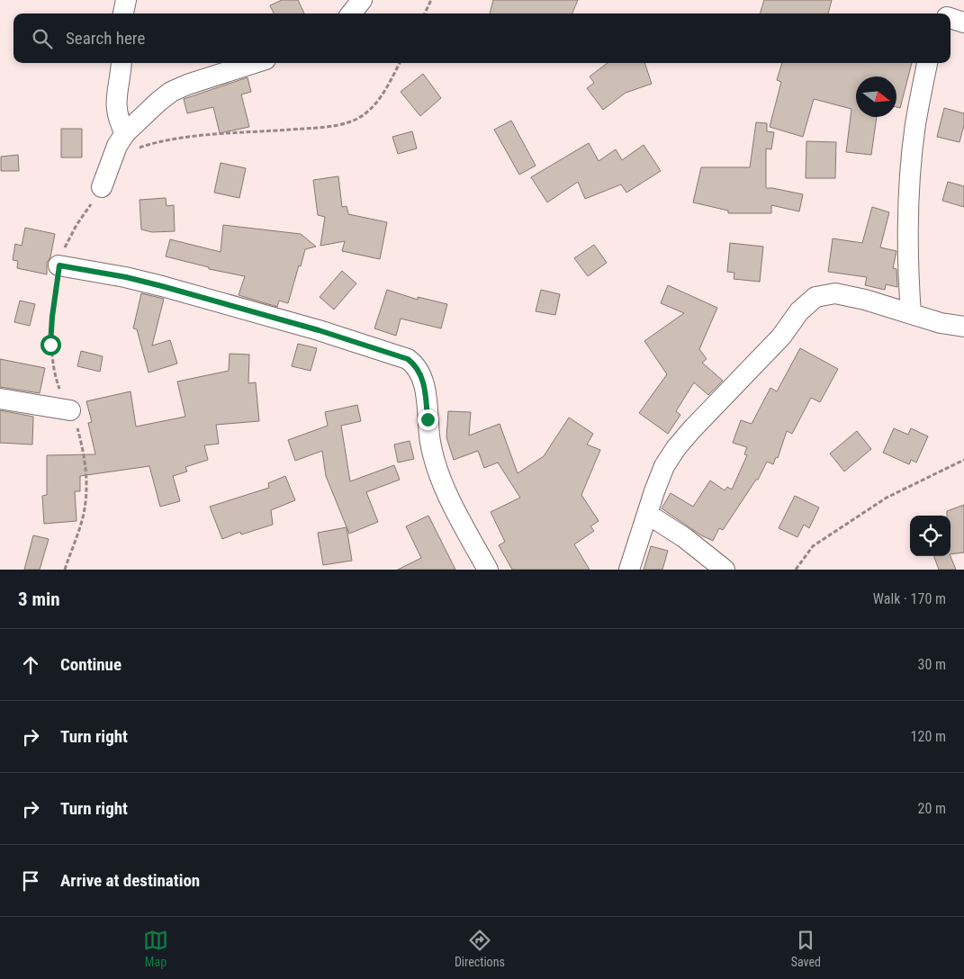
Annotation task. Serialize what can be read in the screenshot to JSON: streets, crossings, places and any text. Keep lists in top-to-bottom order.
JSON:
{
  "north": "right",
  "page": {
    "search": "Search here",
    "heading": ["3 min", "Walk · 170 m"],
    "list": [
      ["Continue", "30 m"],
      ["Turn right", "120 m"],
      ["Turn right", "20 m"],
      "Arrive at destination"
    ],
    "nav": ["Map", "Directions", "Saved"]
  }
}
